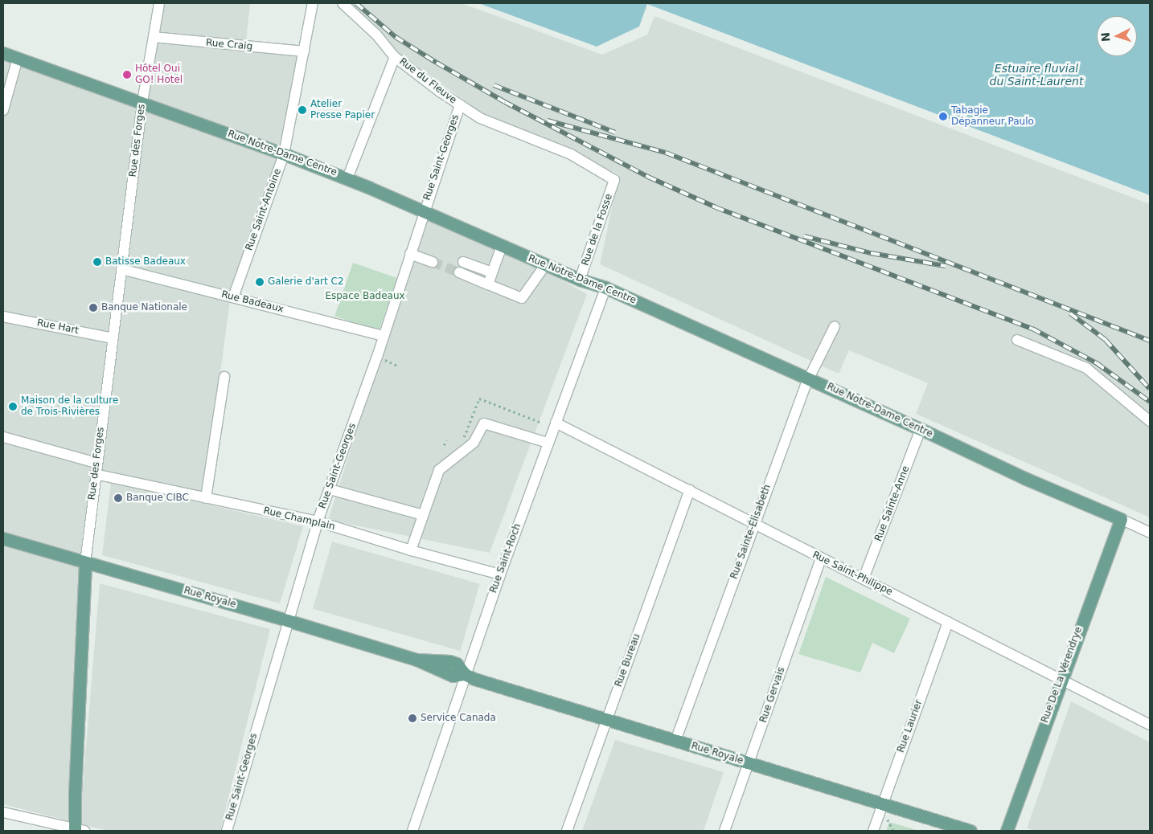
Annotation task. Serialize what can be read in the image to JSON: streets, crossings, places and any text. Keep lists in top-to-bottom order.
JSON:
{
  "streets": {
    "main road": [
      "Rue des Forges",
      "Rue Notre-Dame Centre",
      "Rue Royale",
      "Rue De La Vérendrye"
    ],
    "street": [
      "Rue Craig",
      "Rue du Fleuve",
      "Rue Saint-Georges",
      "Rue Saint-Antoine",
      "Rue de la Fosse",
      "Rue Badeaux",
      "Rue Hart",
      "Rue Sainte-Anne",
      "Rue Champlain",
      "Rue Sainte-Élisabeth",
      "Rue Saint-Roch",
      "Rue Saint-Philippe",
      "Rue Bureau",
      "Rue Gervais",
      "Rue Laurier"
    ]
  },
  "crossings": [
    ["Rue Craig", "Rue des Forges"],
    ["Rue Craig", "Rue Saint-Antoine"],
    ["Rue du Fleuve", "Rue Saint-Georges"],
    ["Rue du Fleuve", "Rue de la Fosse"],
    ["Rue des Forges", "Rue Notre-Dame Centre"],
    ["Rue des Forges", "Rue Badeaux"],
    ["Rue des Forges", "Rue Hart"],
    ["Rue des Forges", "Rue Champlain"],
    ["Rue des Forges", "Rue Royale"],
    ["Rue Notre-Dame Centre", "Rue Saint-Georges"],
    ["Rue Notre-Dame Centre", "Rue Saint-Antoine"],
    ["Rue Notre-Dame Centre", "Rue de la Fosse"],
    ["Rue Notre-Dame Centre", "Rue Sainte-Anne"],
    ["Rue Notre-Dame Centre", "Rue Sainte-Élisabeth"],
    ["Rue Notre-Dame Centre", "Rue Saint-Roch"],
    ["Rue Notre-Dame Centre", "Rue De La Vérendrye"],
    ["Rue Saint-Georges", "Rue Badeaux"],
    ["Rue Saint-Georges", "Rue Champlain"],
    ["Rue Saint-Georges", "Rue Royale"],
    ["Rue Saint-Antoine", "Rue Badeaux"],
    ["Rue Sainte-Anne", "Rue Saint-Philippe"],
    ["Rue Champlain", "Rue Saint-Roch"],
    ["Rue Sainte-Élisabeth", "Rue Saint-Philippe"],
    ["Rue Sainte-Élisabeth", "Rue Royale"],
    ["Rue Saint-Roch", "Rue Saint-Philippe"],
    ["Rue Saint-Roch", "Rue Royale"],
    ["Rue Saint-Philippe", "Rue Bureau"],
    ["Rue Saint-Philippe", "Rue De La Vérendrye"],
    ["Rue Saint-Philippe", "Rue Gervais"],
    ["Rue Saint-Philippe", "Rue Laurier"],
    ["Rue Royale", "Rue Bureau"],
    ["Rue Royale", "Rue Gervais"],
    ["Rue Royale", "Rue Laurier"]
  ],
  "water": ["Estuaire fluvial du Saint-Laurent"],
  "parks": ["Espace Badeaux"],
  "places": [
    "Hôtel Oui GO! Hotel",
    "Atelier Presse Papier",
    "Tabagie Dépanneur Paulo",
    "Batisse Badeaux",
    "Galerie d'art C2",
    "Banque Nationale",
    "Maison de la culture de Trois-Rivières",
    "Banque CIBC",
    "Service Canada"
  ],
  "north": "left"
}
